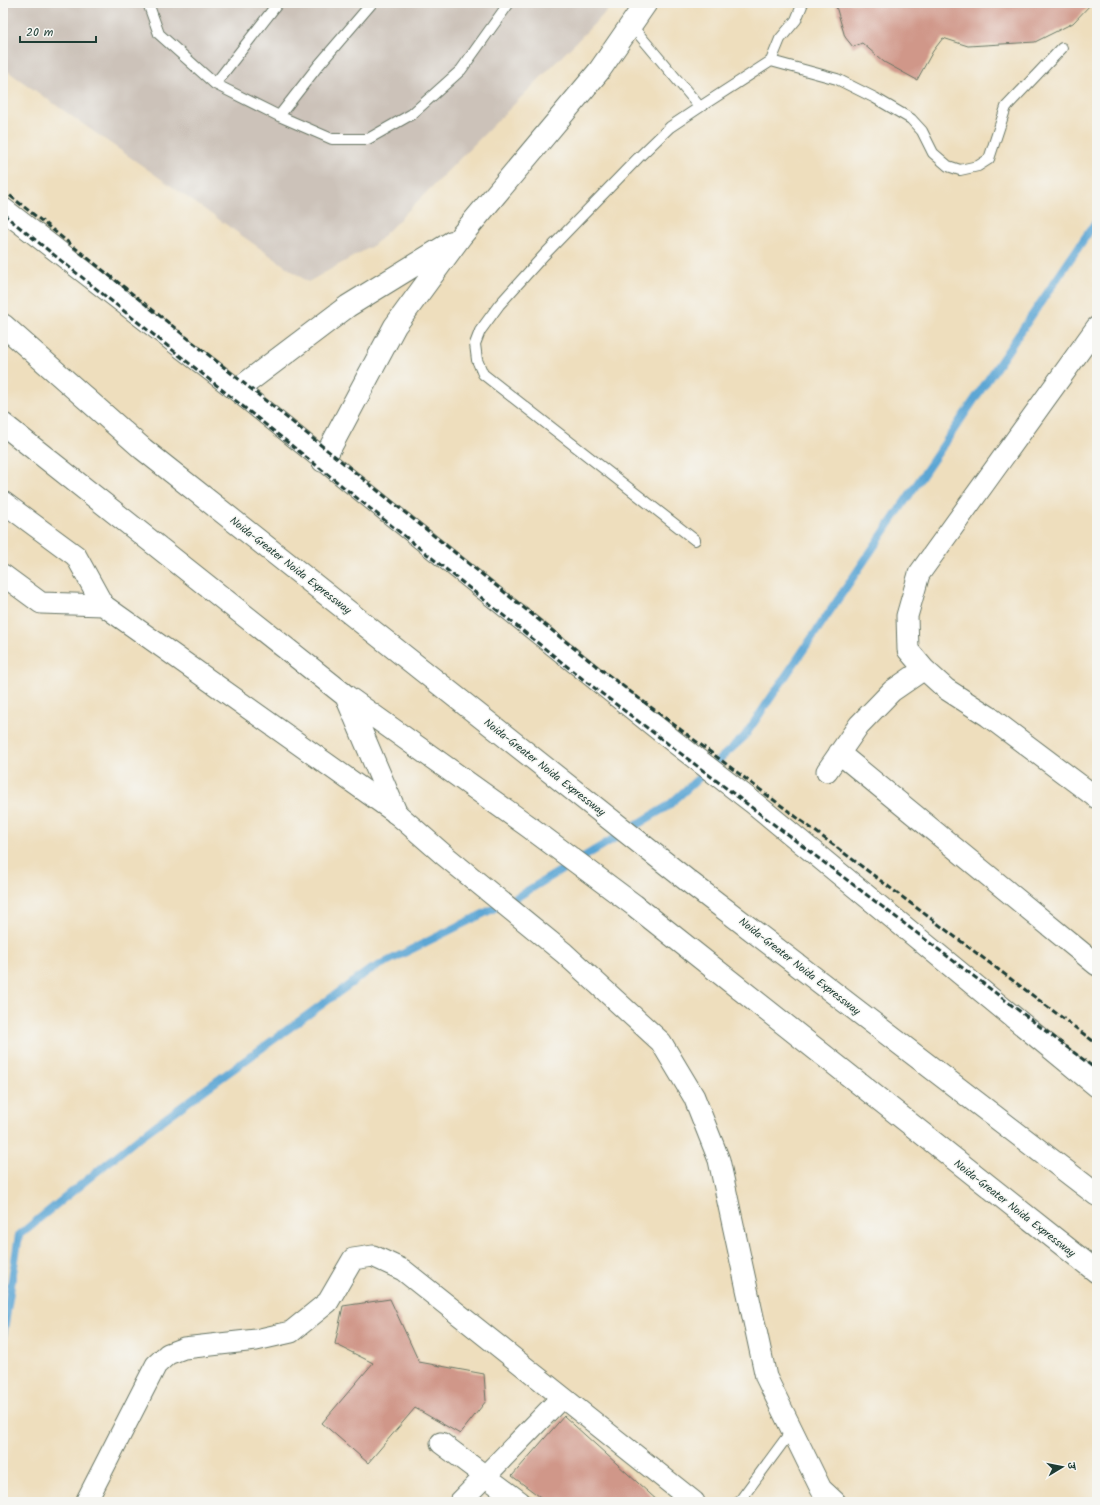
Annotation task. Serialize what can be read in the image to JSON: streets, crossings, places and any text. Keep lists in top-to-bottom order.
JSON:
{
  "streets": {
    "main road": ["Noida-Greater Noida Expressway"]
  },
  "scale_bar": "20 m",
  "north": "right"
}
